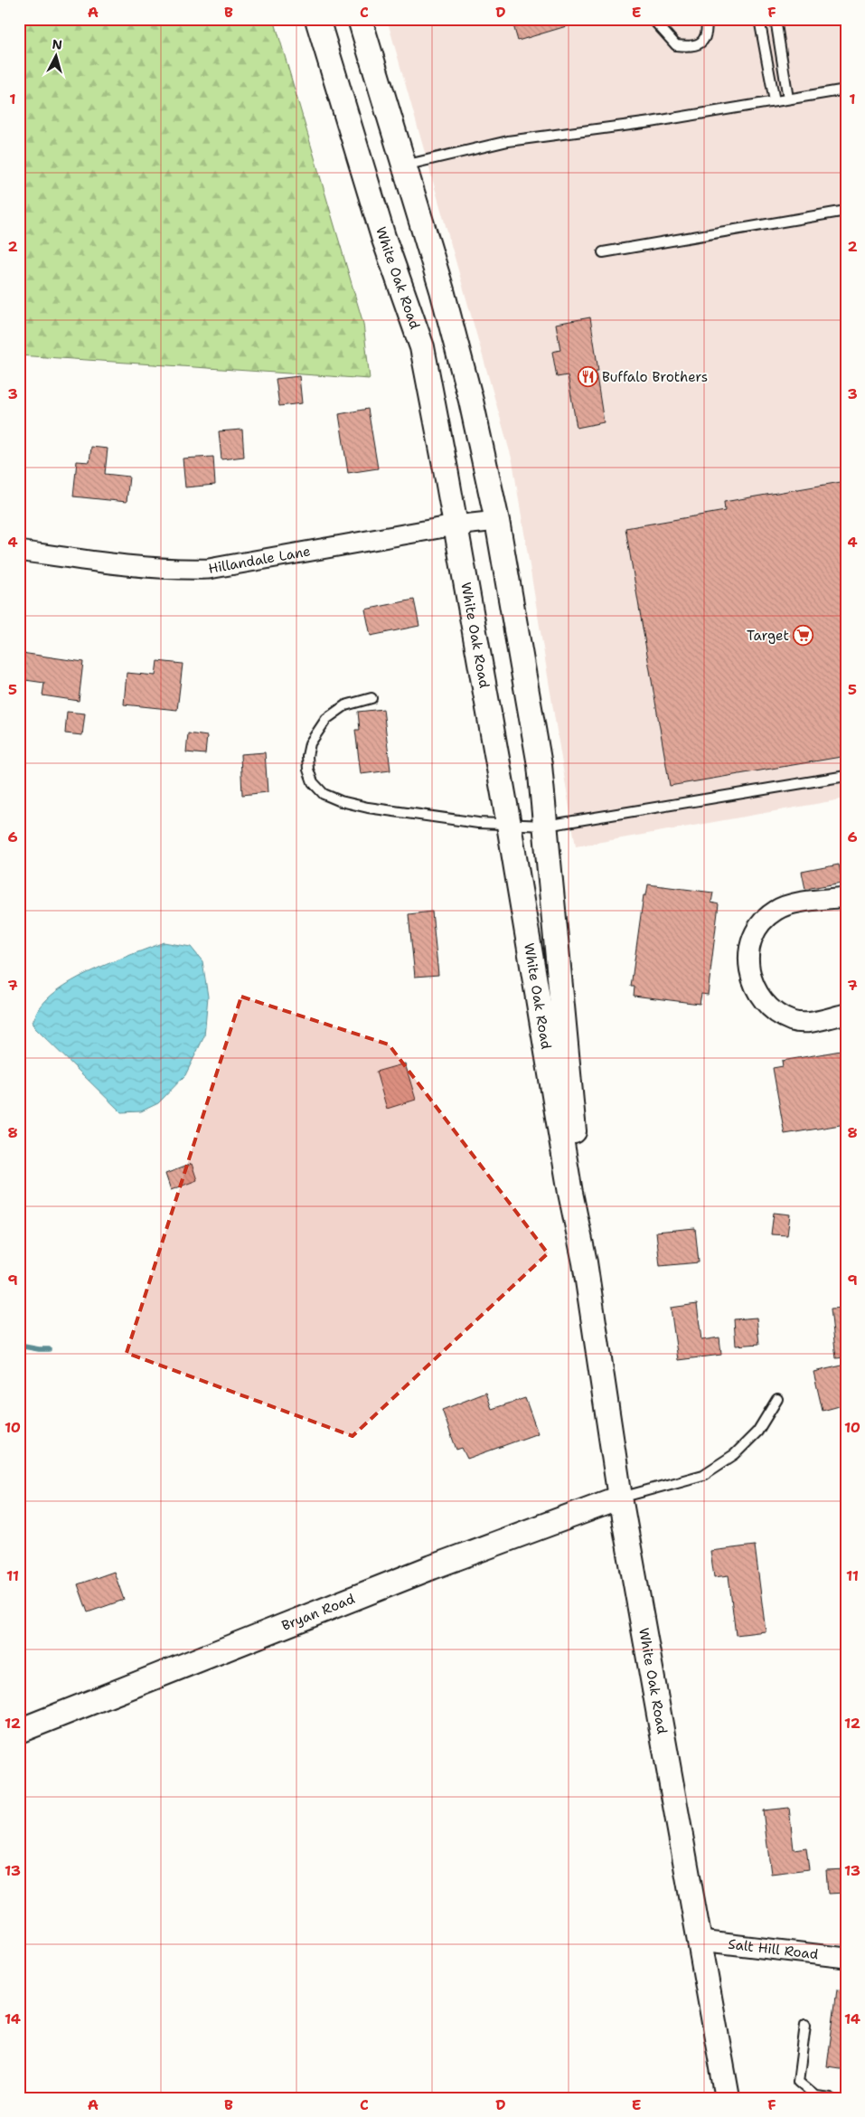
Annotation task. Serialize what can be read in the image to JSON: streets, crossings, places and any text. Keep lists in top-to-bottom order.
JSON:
{
  "streets": {
    "street": [
      "White Oak Road",
      "Hillandale Lane",
      "Bryan Road",
      "Salt Hill Road"
    ]
  },
  "crossings": [
    ["White Oak Road", "Hillandale Lane"],
    ["White Oak Road", "Bryan Road"],
    ["White Oak Road", "Salt Hill Road"]
  ],
  "places": {
    "restaurant": ["Buffalo Brothers"],
    "supermarket": ["Target"]
  },
  "north": "top",
  "grid": {
    "columns": [
      "A",
      "B",
      "C",
      "D",
      "E",
      "F"
    ],
    "rows": [
      "1",
      "2",
      "3",
      "4",
      "5",
      "6",
      "7",
      "8",
      "9",
      "10",
      "11",
      "12",
      "13",
      "14"
    ]
  }
}
